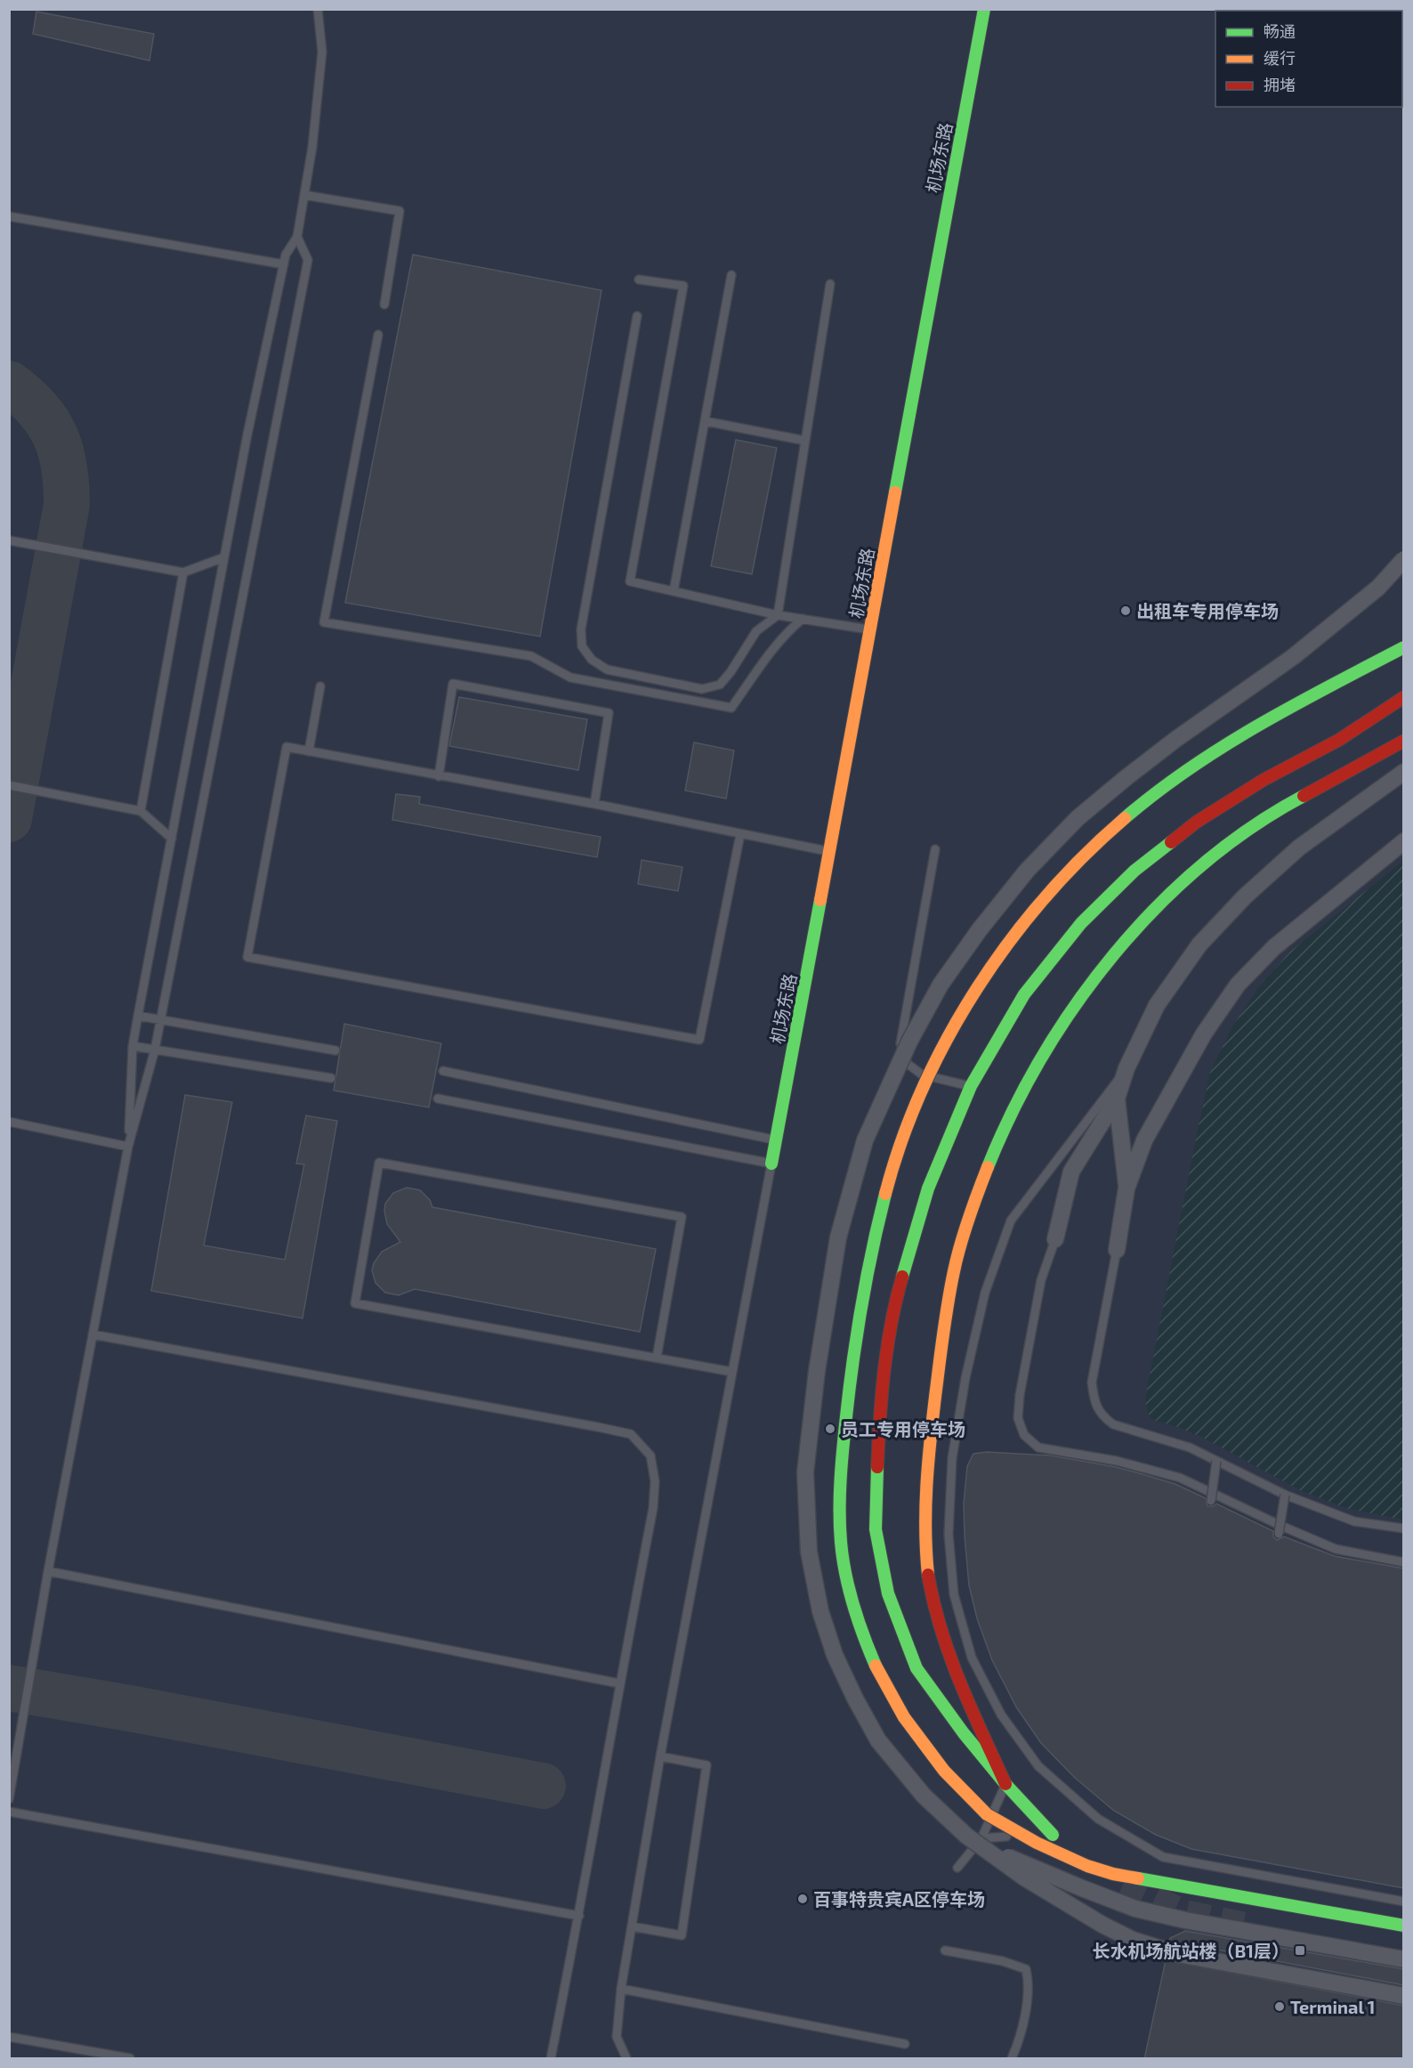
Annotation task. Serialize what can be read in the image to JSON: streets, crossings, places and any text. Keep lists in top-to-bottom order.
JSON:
{
  "streets": {
    "main road": ["机场东路"]
  },
  "places": {
    "other": [
      "出租车专用停车场",
      "员工专用停车场",
      "百事特贵宾A区停车场",
      "Terminal 1"
    ],
    "transit": ["长水机场航站楼（B1层）"]
  },
  "legend": ["畅通", "缓行", "拥堵"]
}
